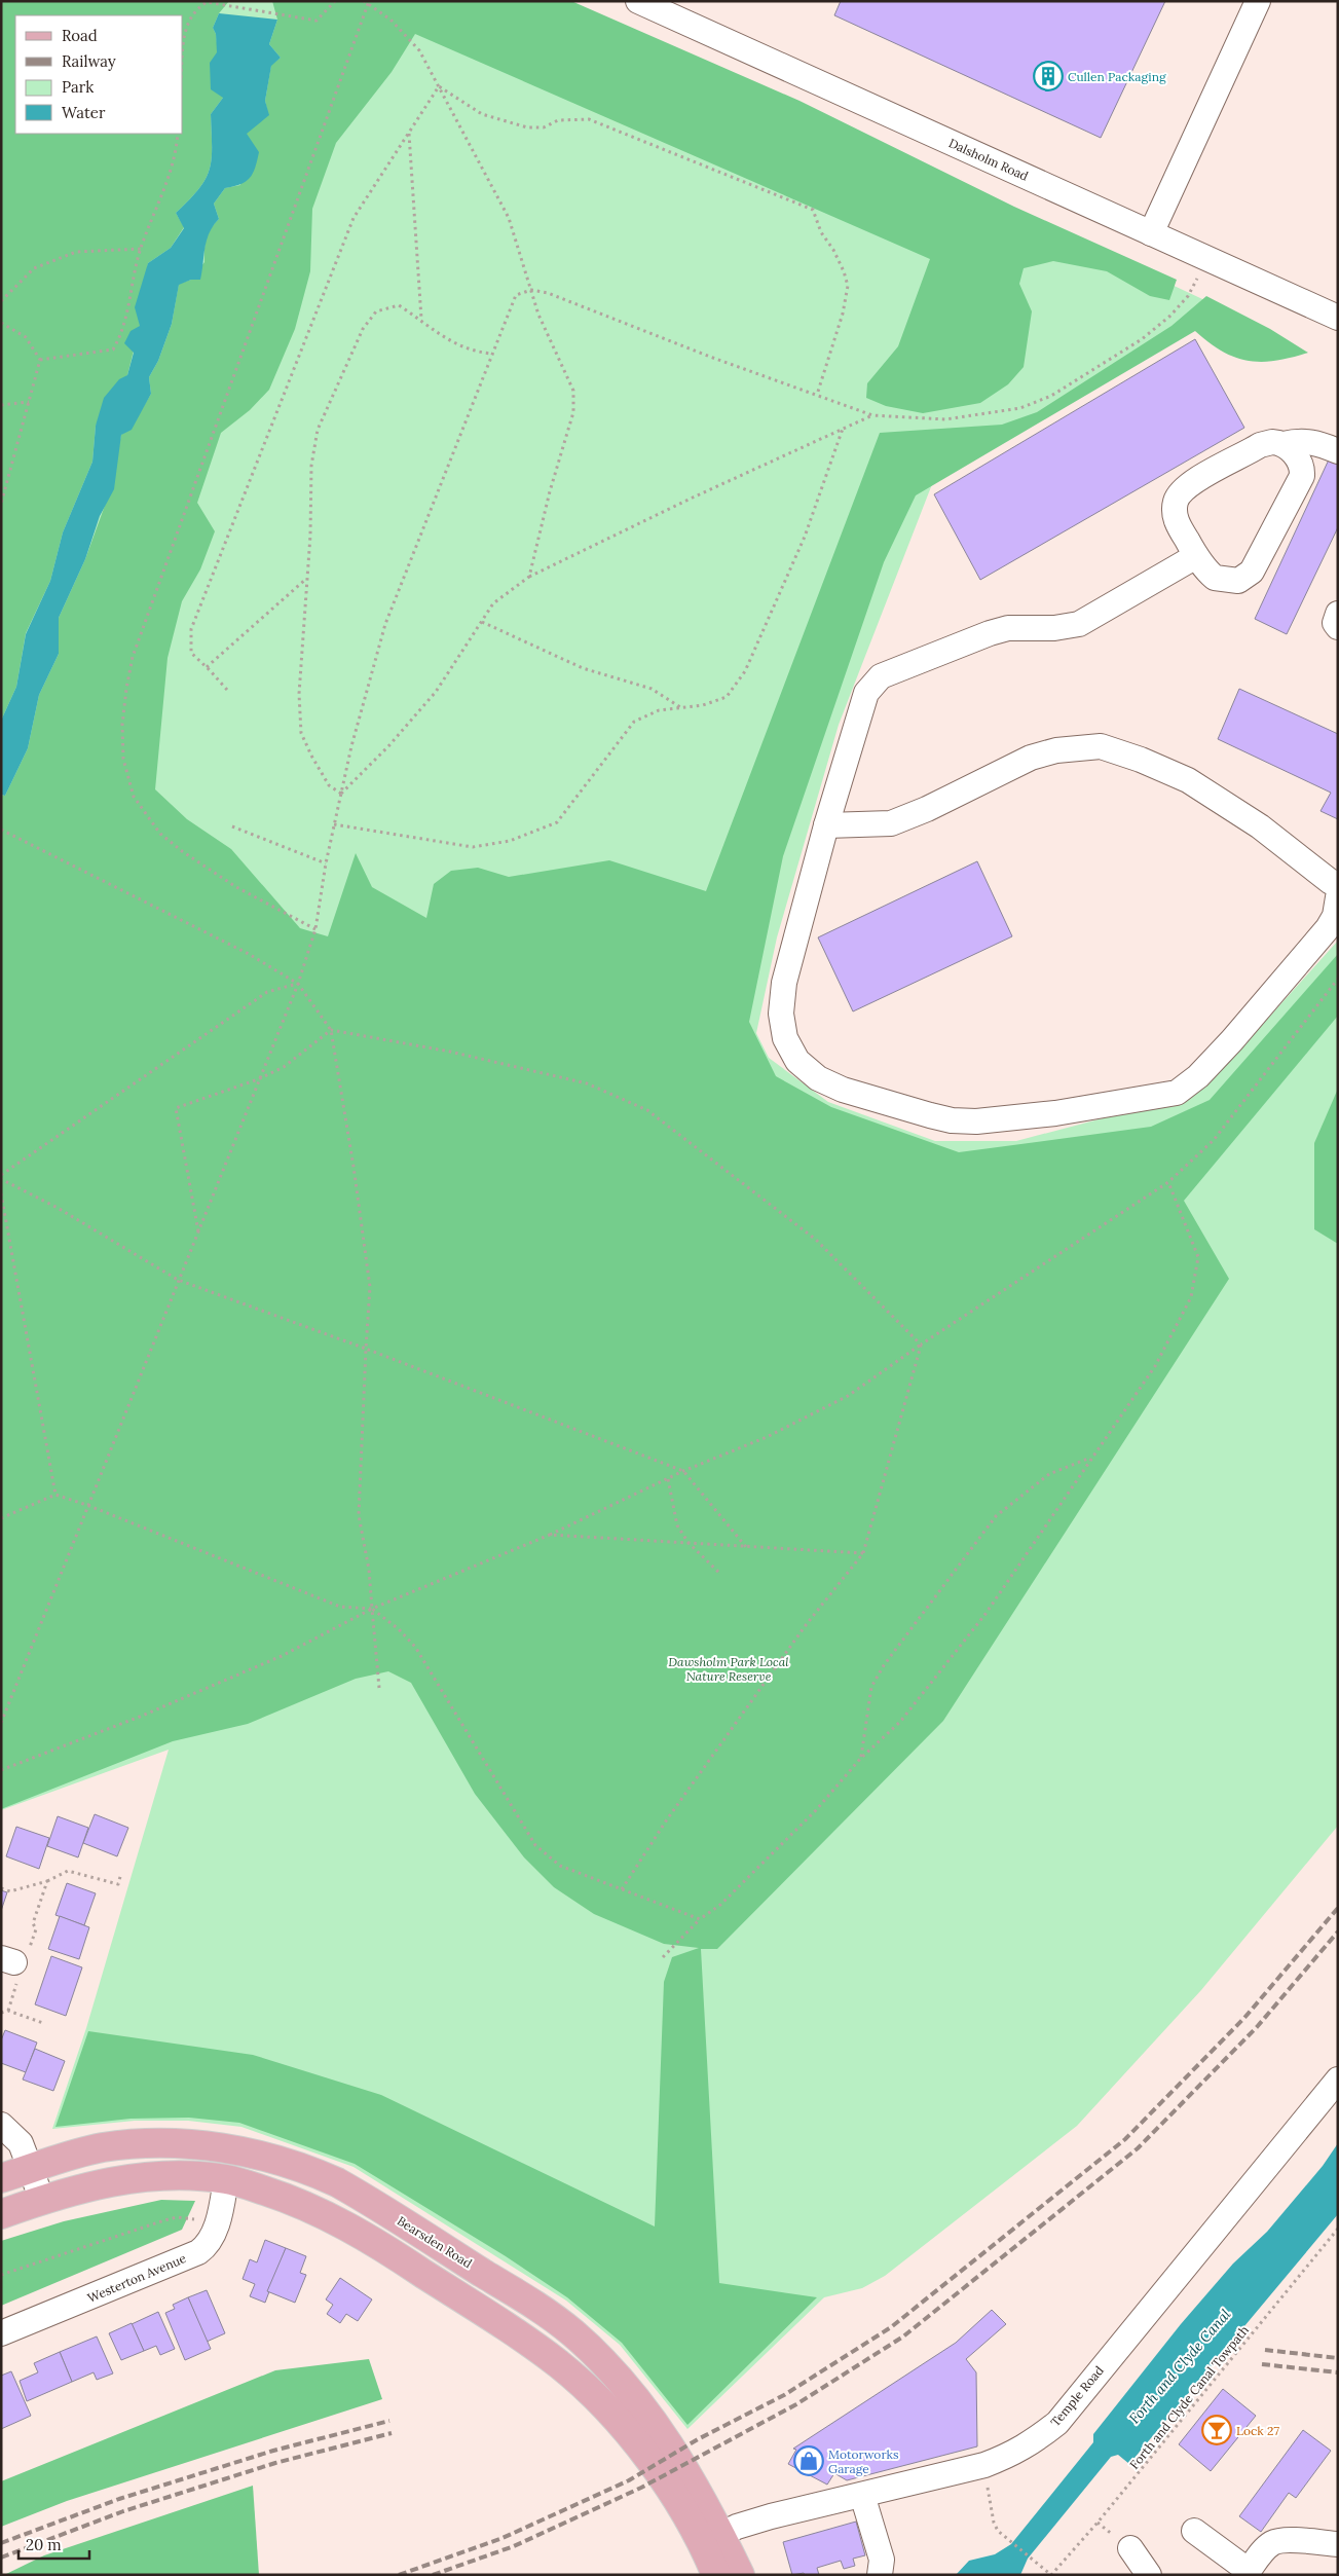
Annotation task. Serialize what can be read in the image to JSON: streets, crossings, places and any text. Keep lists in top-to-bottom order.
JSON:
{
  "streets": {
    "main road": ["Bearsden Road"],
    "street": ["Dalsholm Road", "Westerton Avenue", "Temple Road"],
    "path": ["Forth and Clyde Canal Towpath"]
  },
  "crossings": [
    ["Bearsden Road", "Temple Road"]
  ],
  "water": ["Forth and Clyde Canal"],
  "parks": ["Dawsholm Park Local Nature Reserve"],
  "places": {
    "building": ["Cullen Packaging"],
    "bar": ["Lock 27"],
    "shop": ["Motorworks Garage"]
  },
  "legend": [
    "Road",
    "Railway",
    "Park",
    "Water"
  ],
  "scale_bar": "20 m"
}
